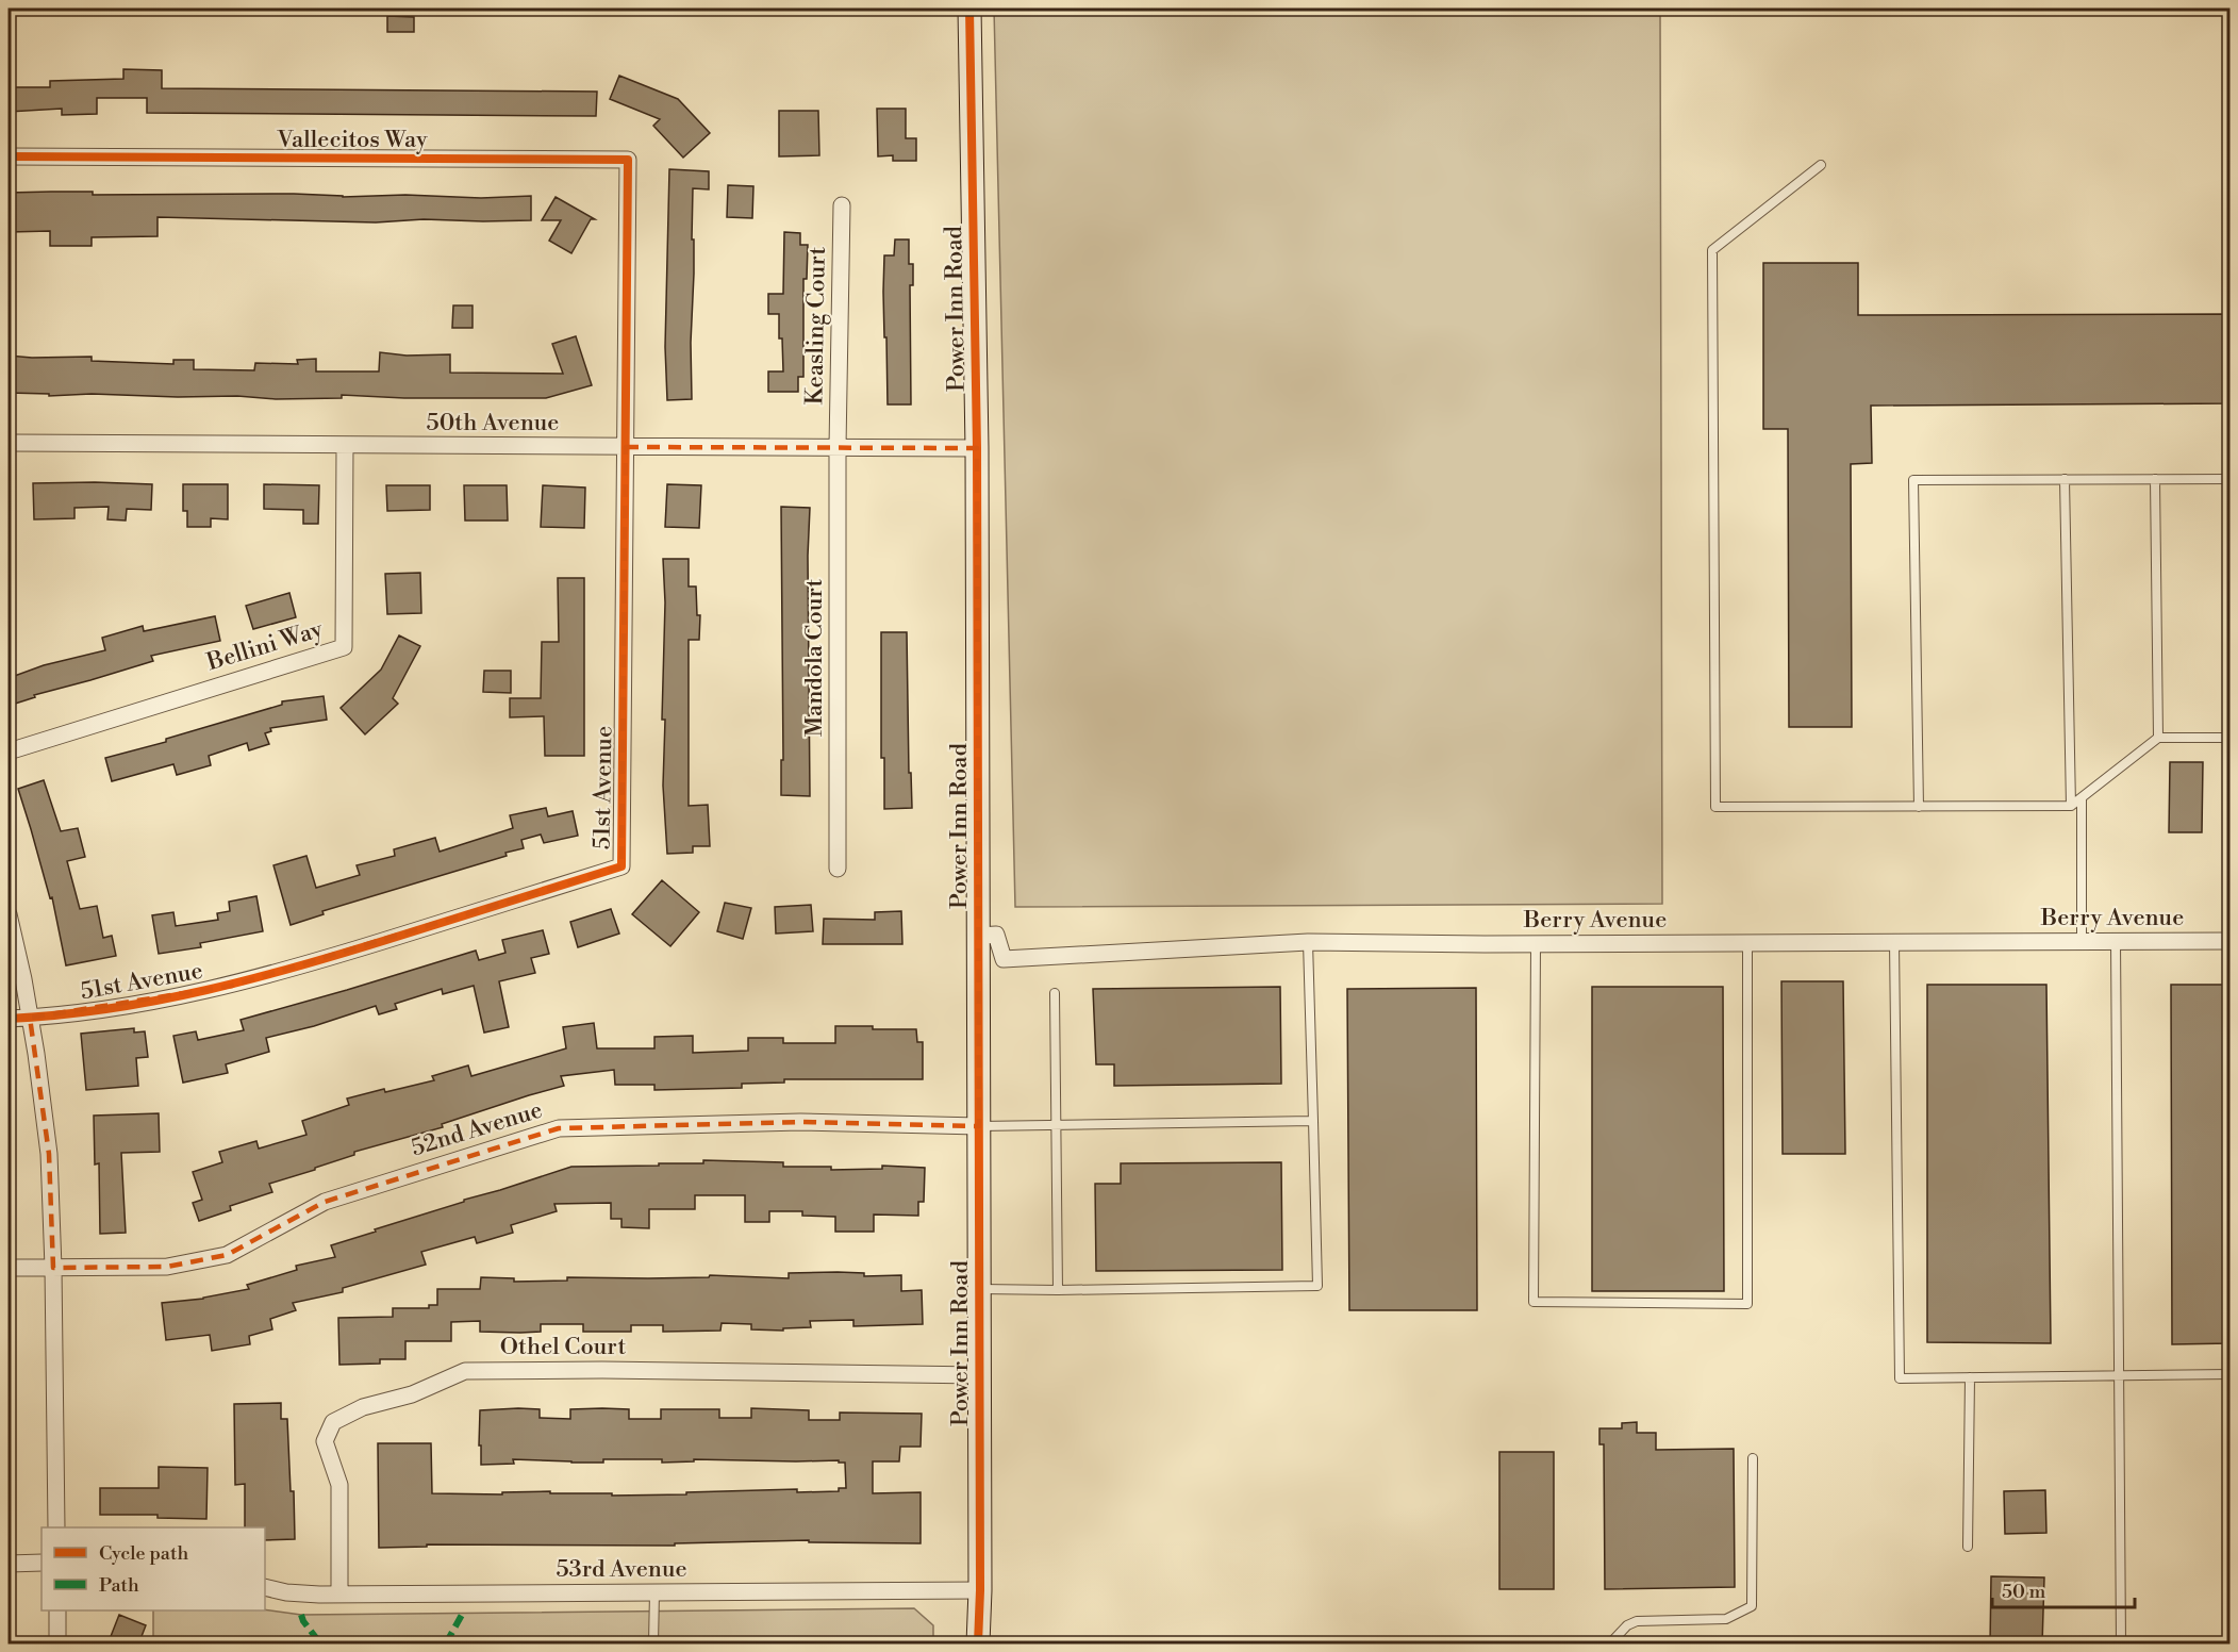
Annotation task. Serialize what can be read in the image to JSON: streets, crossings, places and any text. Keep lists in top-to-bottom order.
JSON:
{
  "streets": {
    "main road": ["Power Inn Road"],
    "street": [
      "Vallecitos Way",
      "Keasling Court",
      "50th Avenue",
      "Bellini Way",
      "Mandola Court",
      "51st Avenue",
      "Berry Avenue",
      "52nd Avenue",
      "Othel Court",
      "53rd Avenue"
    ]
  },
  "crossings": [
    ["Vallecitos Way", "51st Avenue"],
    ["Power Inn Road", "50th Avenue"],
    ["Power Inn Road", "Berry Avenue"],
    ["Power Inn Road", "52nd Avenue"],
    ["Power Inn Road", "Othel Court"],
    ["Power Inn Road", "53rd Avenue"],
    ["Keasling Court", "50th Avenue"],
    ["Keasling Court", "Mandola Court"],
    ["50th Avenue", "Bellini Way"],
    ["50th Avenue", "Mandola Court"],
    ["50th Avenue", "51st Avenue"],
    ["Othel Court", "53rd Avenue"]
  ],
  "legend": ["Cycle path", "Path"],
  "scale_bar": "50 m"
}
